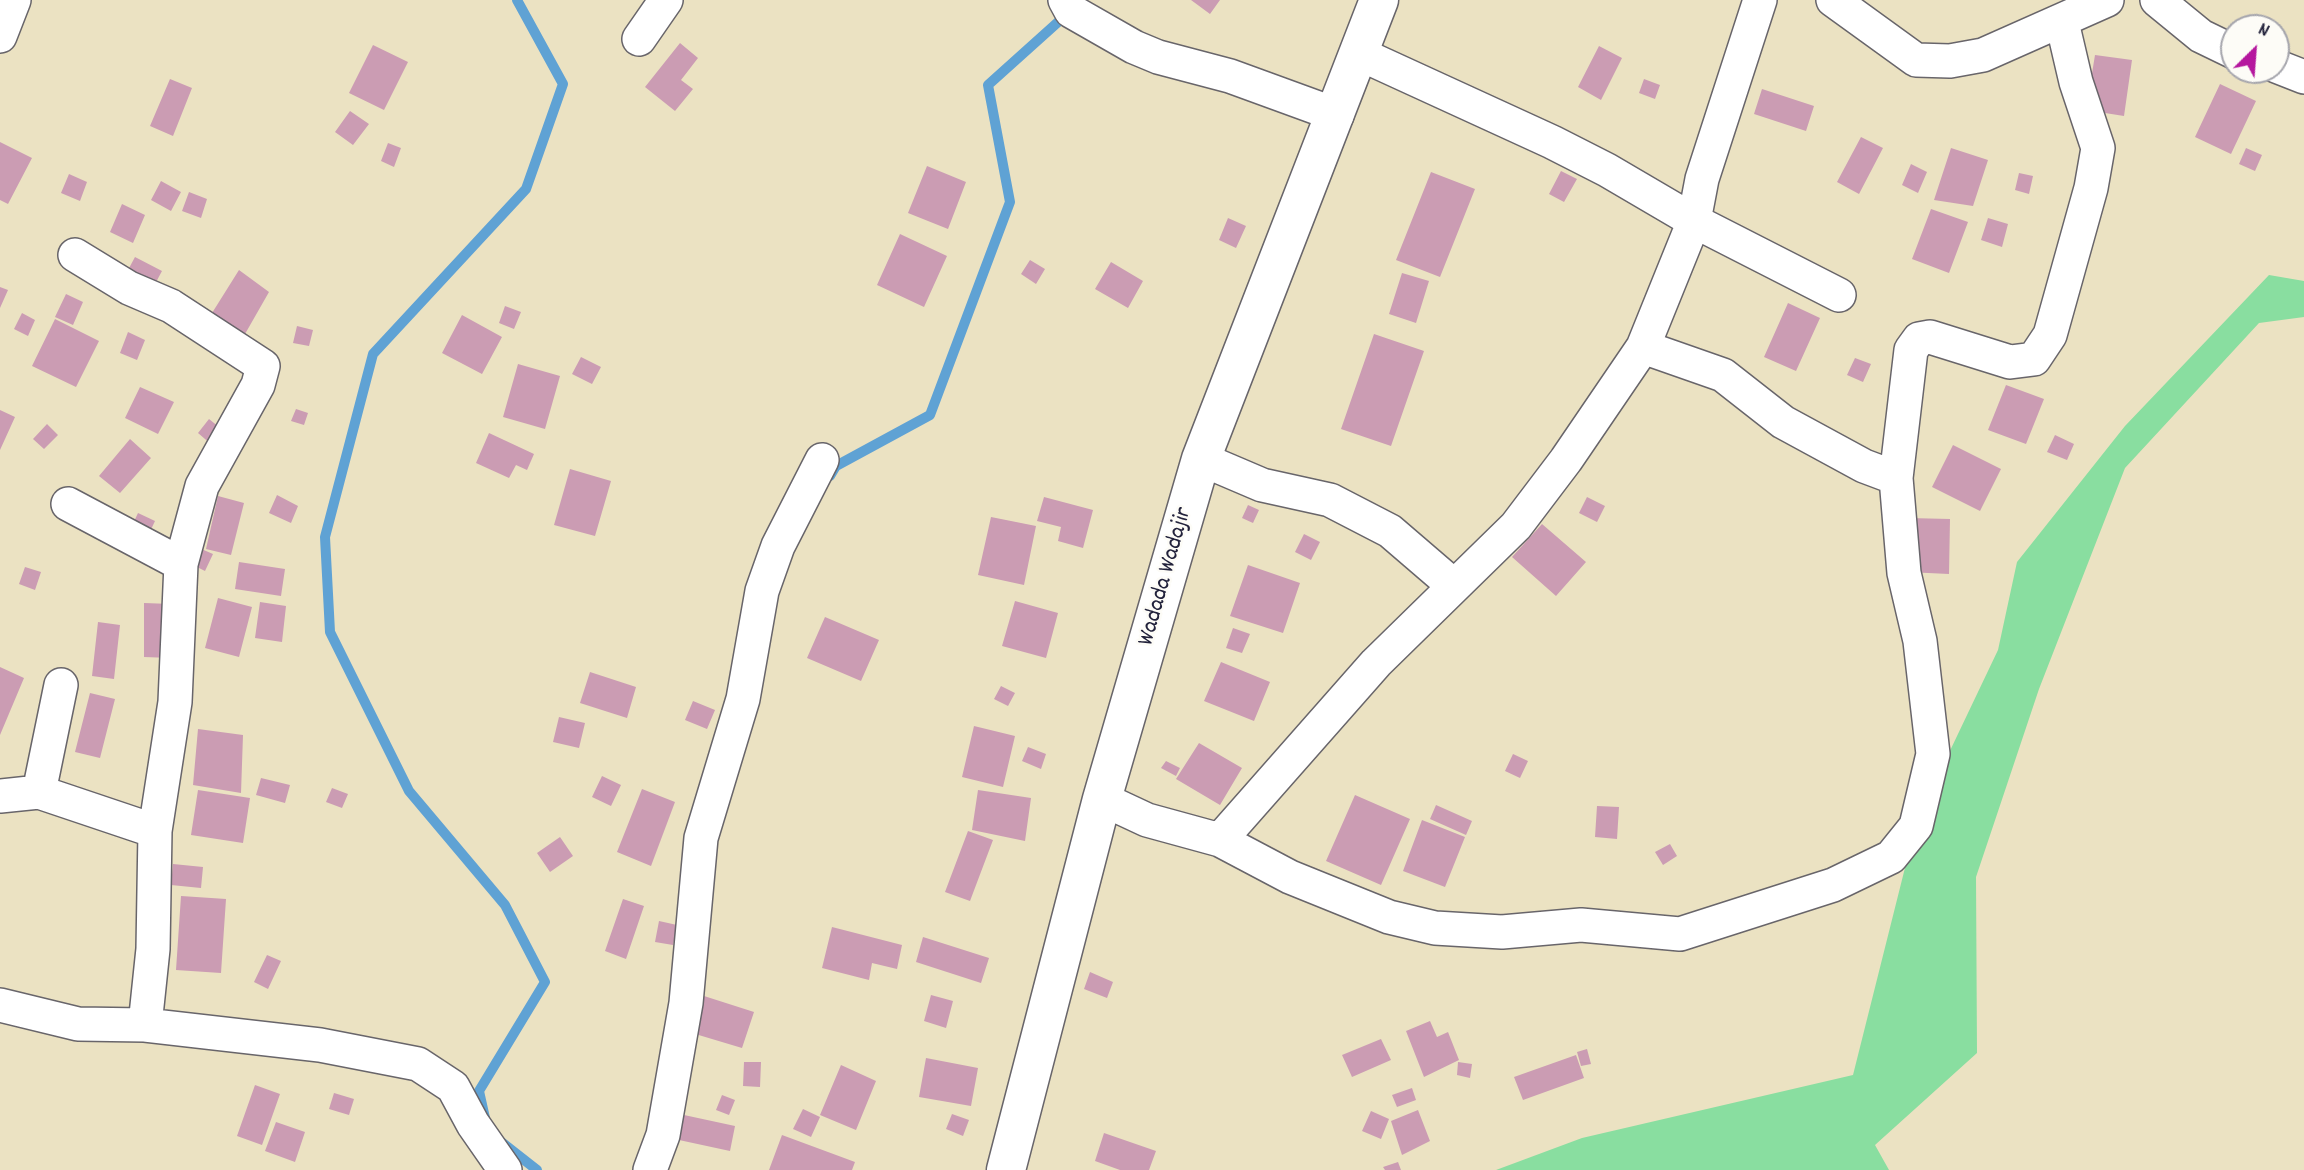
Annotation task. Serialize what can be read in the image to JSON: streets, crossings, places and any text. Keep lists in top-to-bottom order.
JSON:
{
  "streets": {
    "street": ["Wadada Wadajir"]
  },
  "north": "top right"
}
